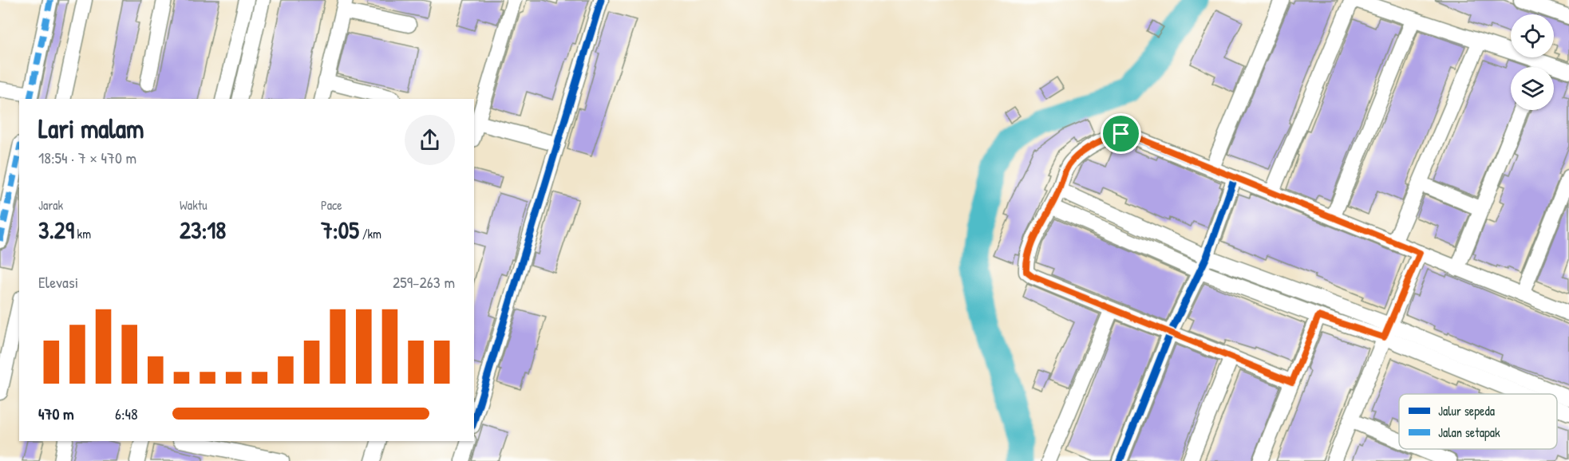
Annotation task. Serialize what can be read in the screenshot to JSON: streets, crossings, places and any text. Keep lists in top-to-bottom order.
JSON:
{
  "legend": ["Jalur sepeda", "Jalan setapak"],
  "page": {
    "heading": ["Lari malam", "18:54 · 7 × 470 m"],
    "stats": [
      ["Jarak", "3.29 km"],
      ["Waktu", "23:18"],
      ["Pace", "7:05 /km"]
    ],
    "chart": ["Elevasi", "259–263 m"],
    "list": [
      {
        "name": "470 m",
        "note": "6:48"
      }
    ]
  }
}
